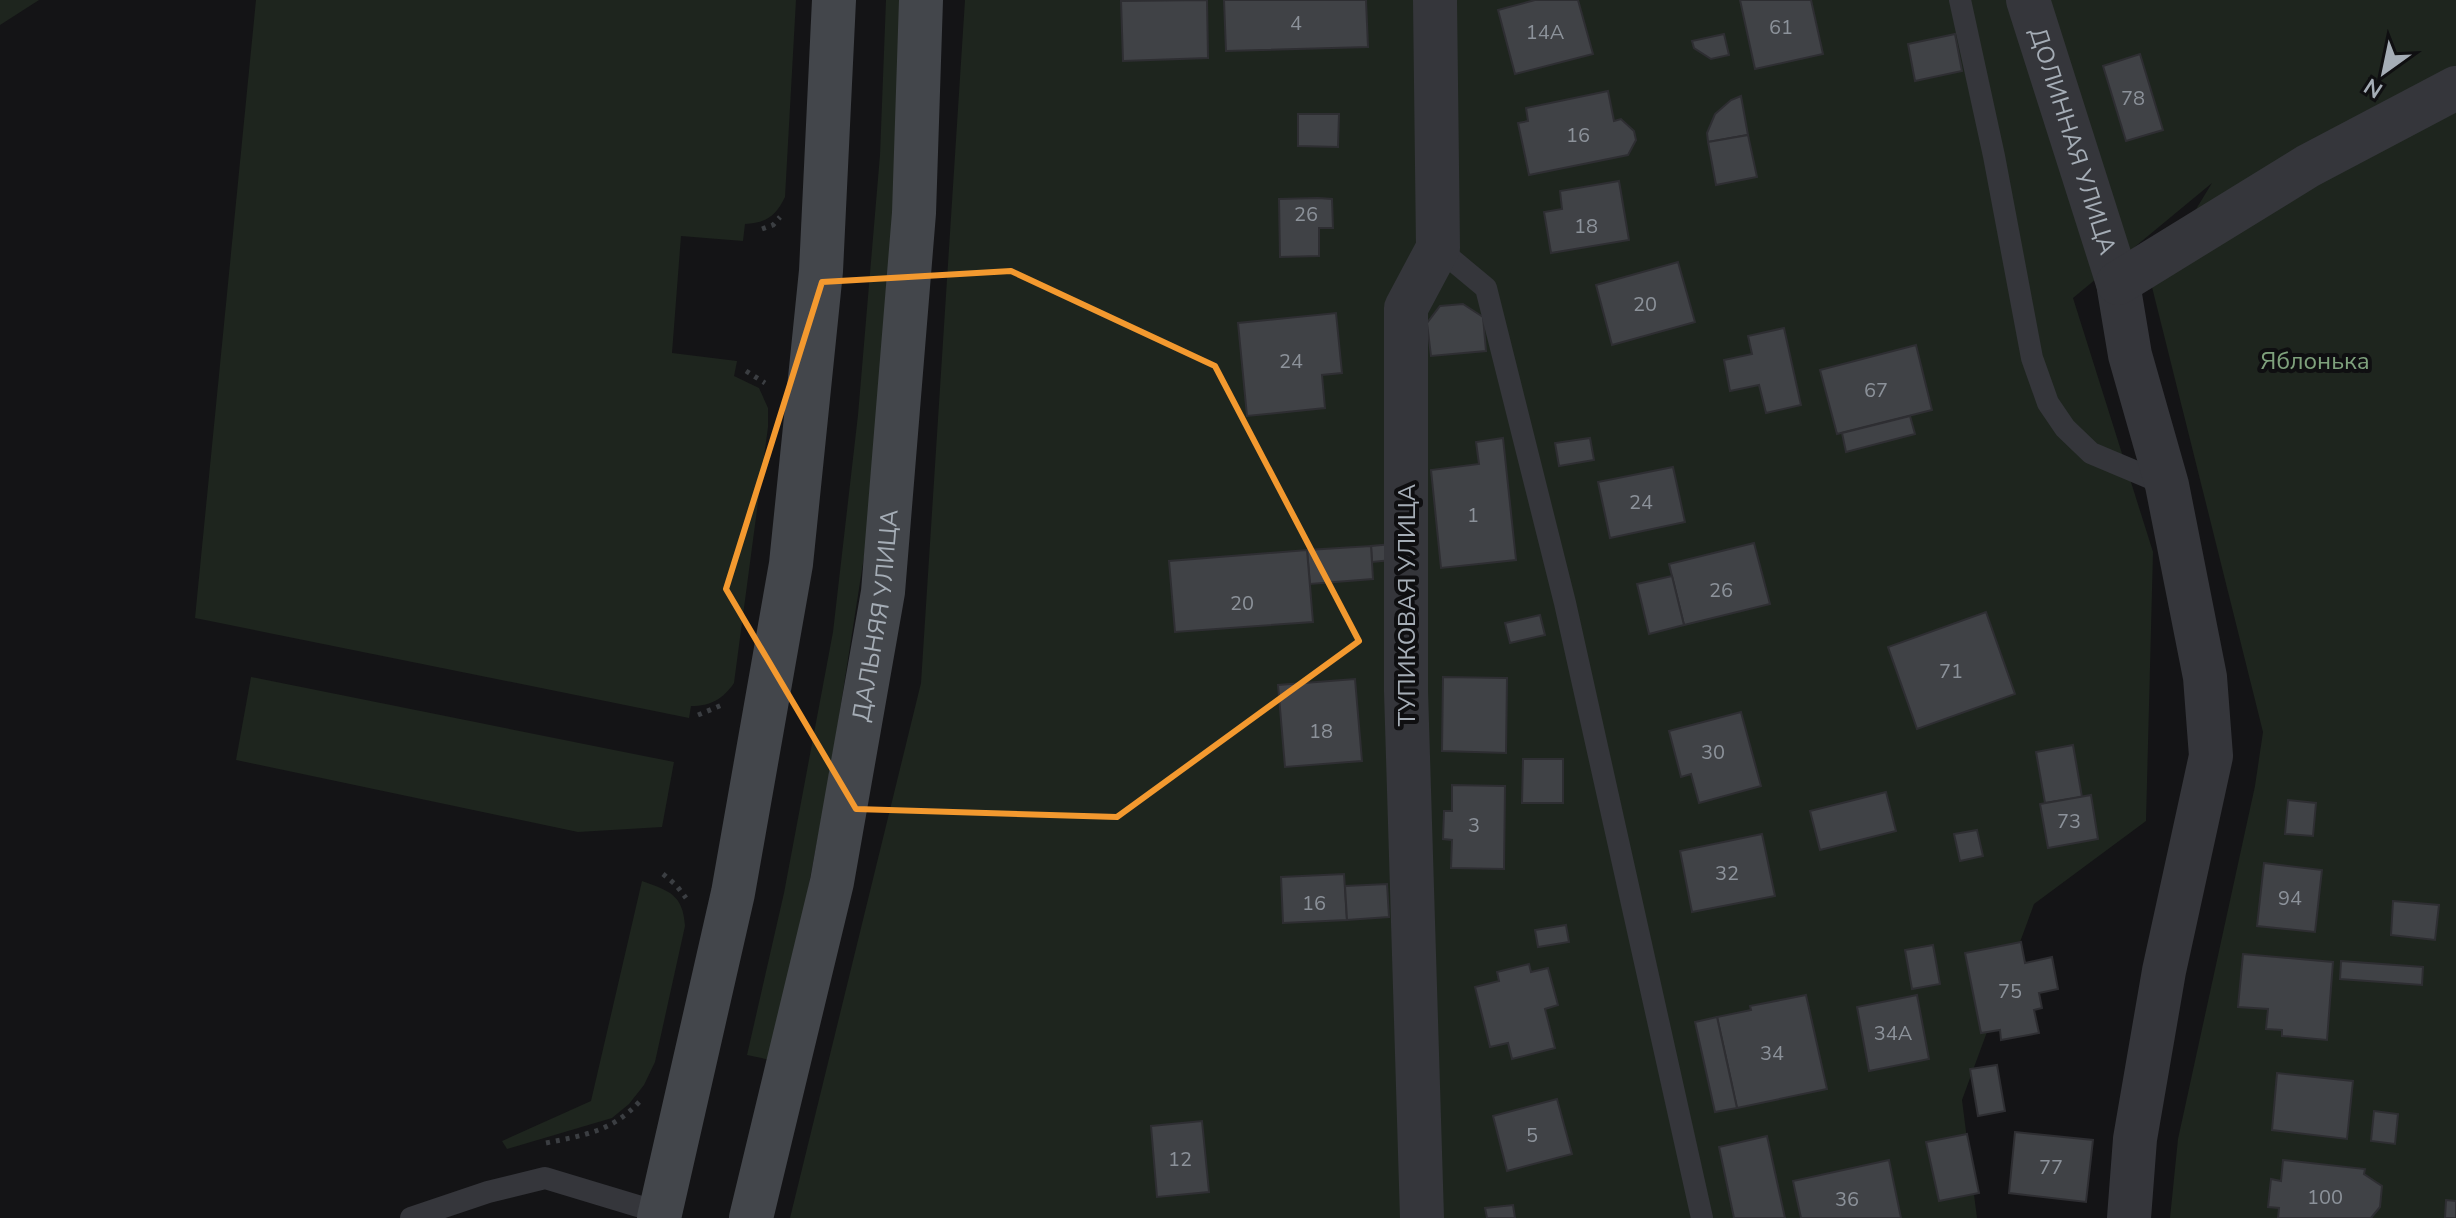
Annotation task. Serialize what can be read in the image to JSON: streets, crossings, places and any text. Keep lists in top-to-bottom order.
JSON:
{
  "streets": {
    "main road": ["ДАЛЬНЯЯ УЛИЦА"],
    "street": ["ДОЛИННАЯ УЛИЦА", "ТУПИКОВАЯ УЛИЦА"]
  },
  "parks": ["Яблонька"],
  "house_numbers": [
    "4",
    "61",
    "14А",
    "78",
    "16",
    "26",
    "18",
    "20",
    "24",
    "67",
    "24",
    "1",
    "26",
    "20",
    "71",
    "18",
    "30",
    "73",
    "3",
    "32",
    "94",
    "16",
    "75",
    "34А",
    "34",
    "5",
    "12",
    "77",
    "100",
    "36"
  ],
  "north": "bottom left"
}
